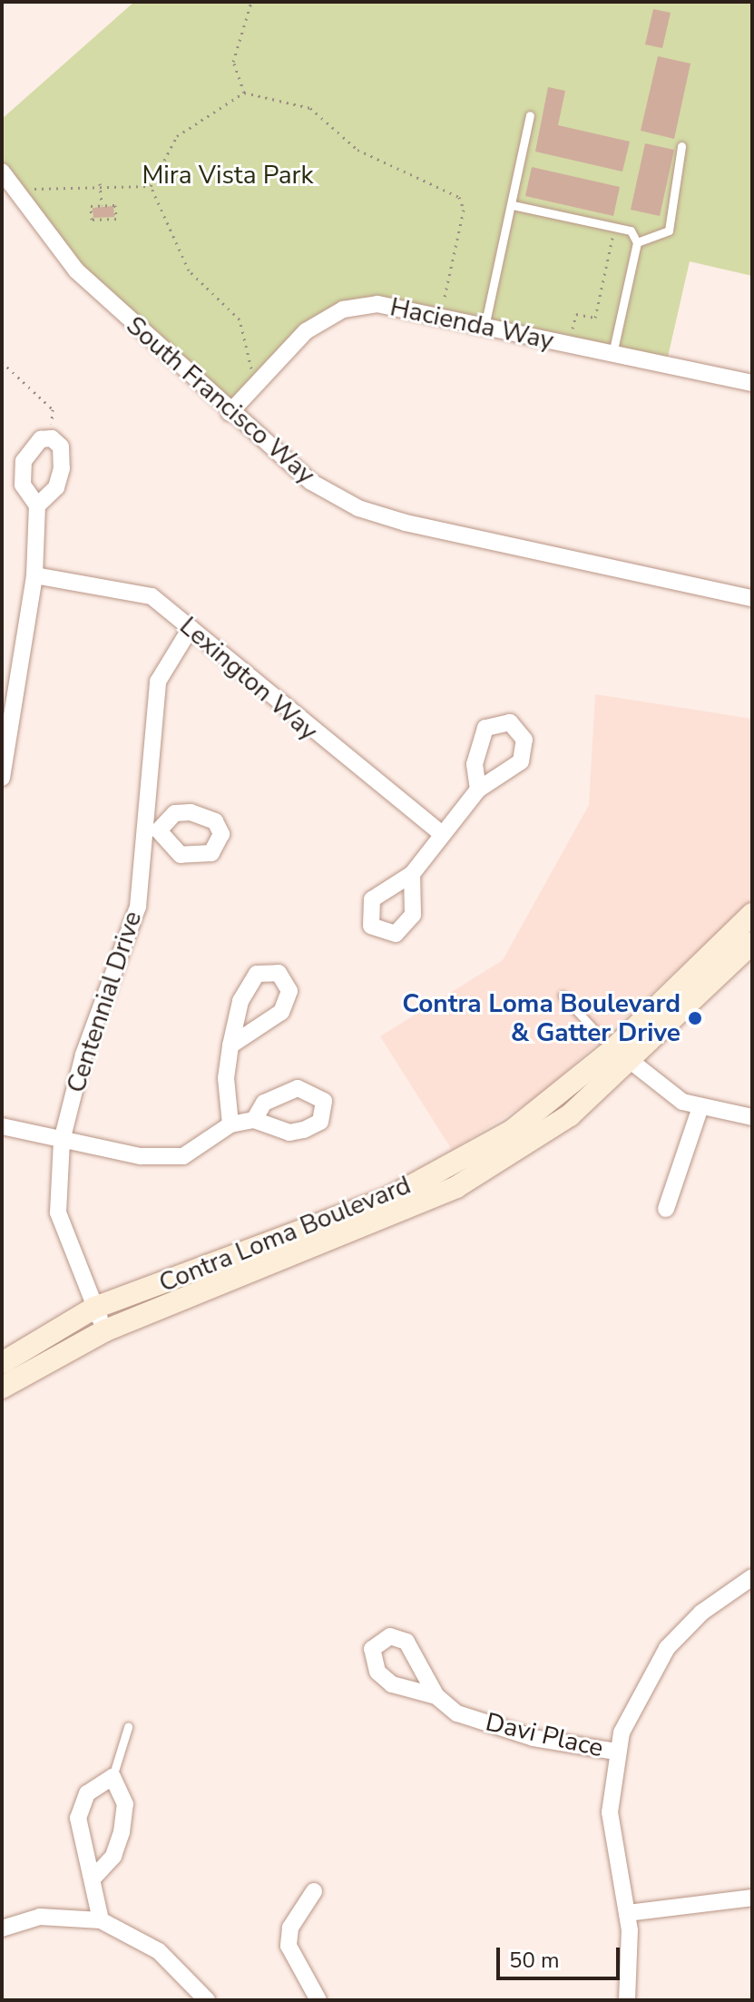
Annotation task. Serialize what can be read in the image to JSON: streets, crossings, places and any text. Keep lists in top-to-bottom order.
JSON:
{
  "streets": {
    "main road": ["Contra Loma Boulevard"],
    "street": [
      "Hacienda Way",
      "South Francisco Way",
      "Lexington Way",
      "Centennial Drive",
      "Davi Place"
    ]
  },
  "crossings": [
    ["Hacienda Way", "South Francisco Way"],
    ["Lexington Way", "Centennial Drive"],
    ["Centennial Drive", "Contra Loma Boulevard"]
  ],
  "parks": ["Mira Vista Park"],
  "places": ["Contra Loma Boulevard & Gatter Drive"],
  "scale_bar": "50 m"
}
